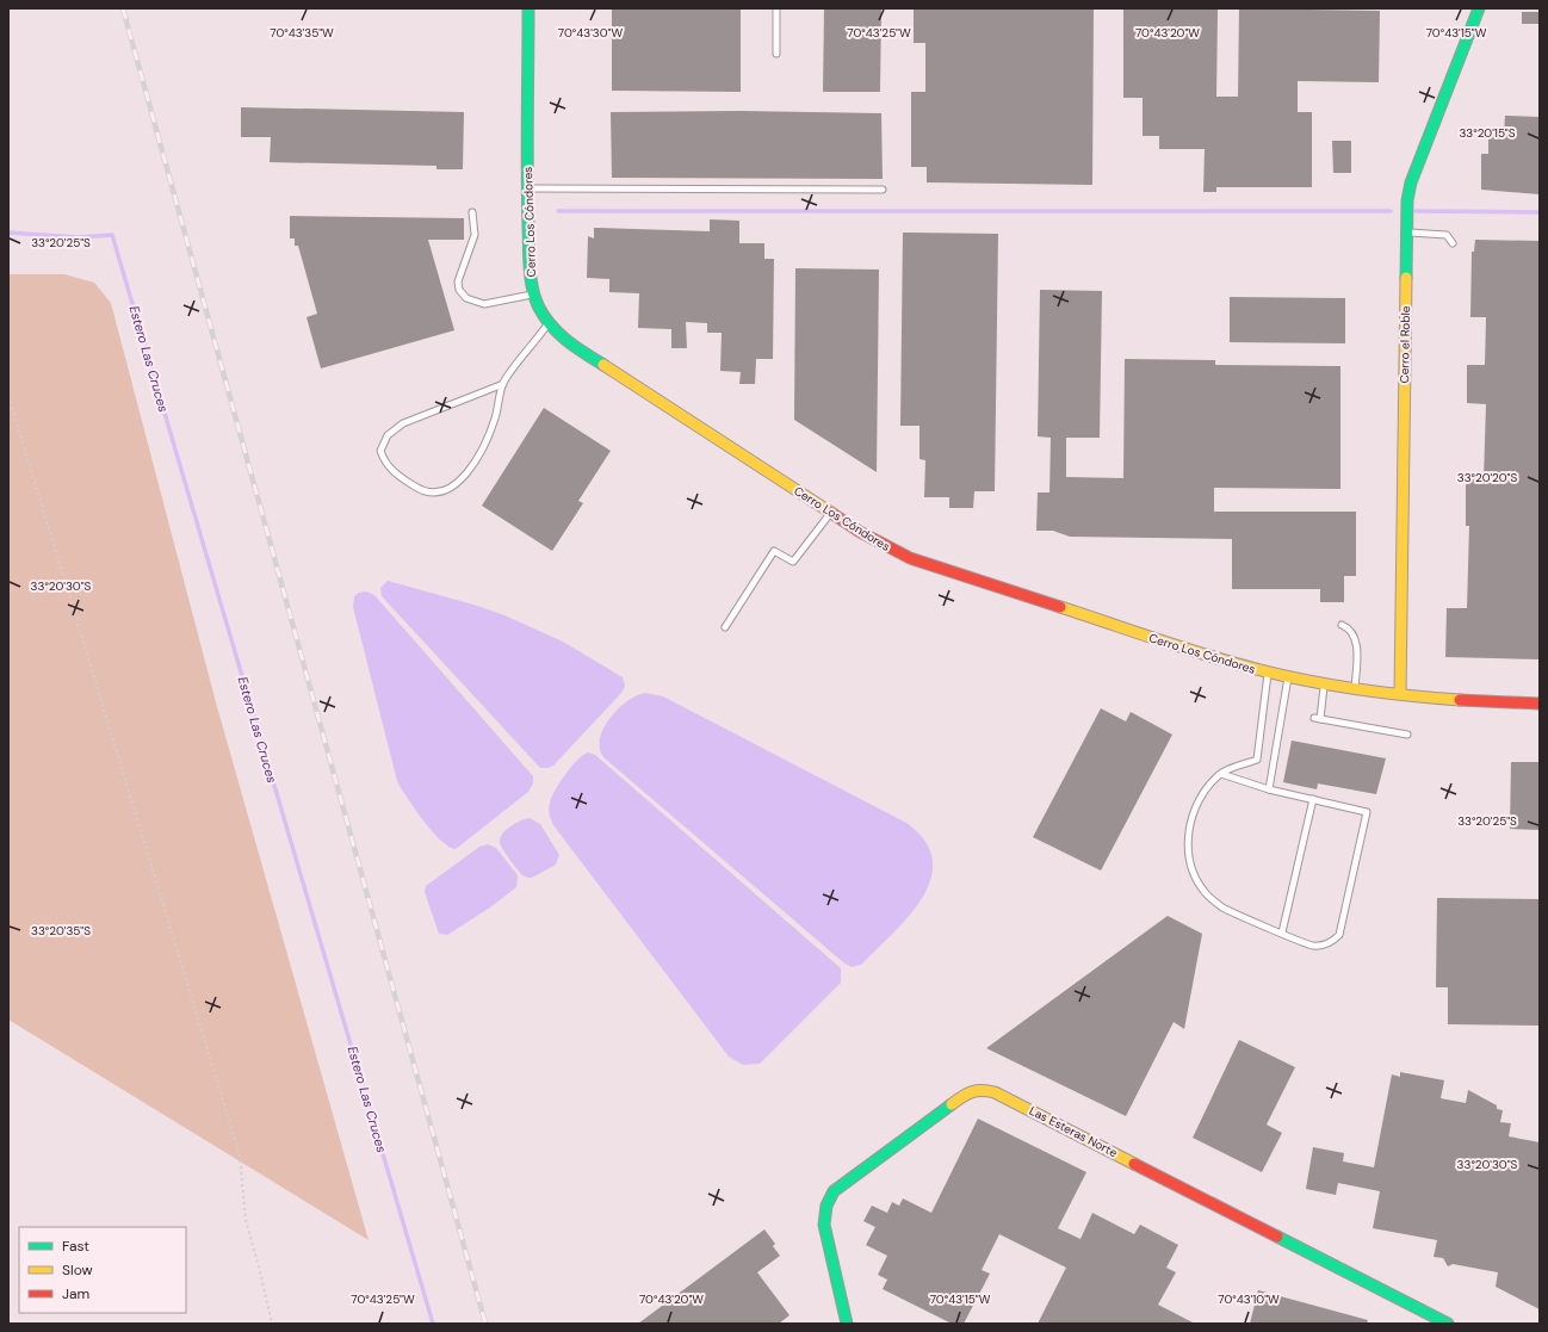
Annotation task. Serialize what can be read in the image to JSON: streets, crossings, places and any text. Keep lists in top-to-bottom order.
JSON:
{
  "streets": {
    "street": ["Cerro Los Cóndores", "Cerro el Roble", "Las Esteras Norte"]
  },
  "crossings": [
    ["Cerro Los Cóndores", "Cerro el Roble"]
  ],
  "water": ["Estero Las Cruces"],
  "legend": ["Fast", "Slow", "Jam"],
  "coordinates": [
    "70°43'35\"W",
    "70°43'30\"W",
    "70°43'25\"W",
    "70°43'20\"W",
    "70°43'15\"W",
    "33°20'15\"S",
    "33°20'25\"S",
    "33°20'20\"S",
    "33°20'30\"S",
    "33°20'35\"S",
    "70°43'10\"W"
  ]
}
